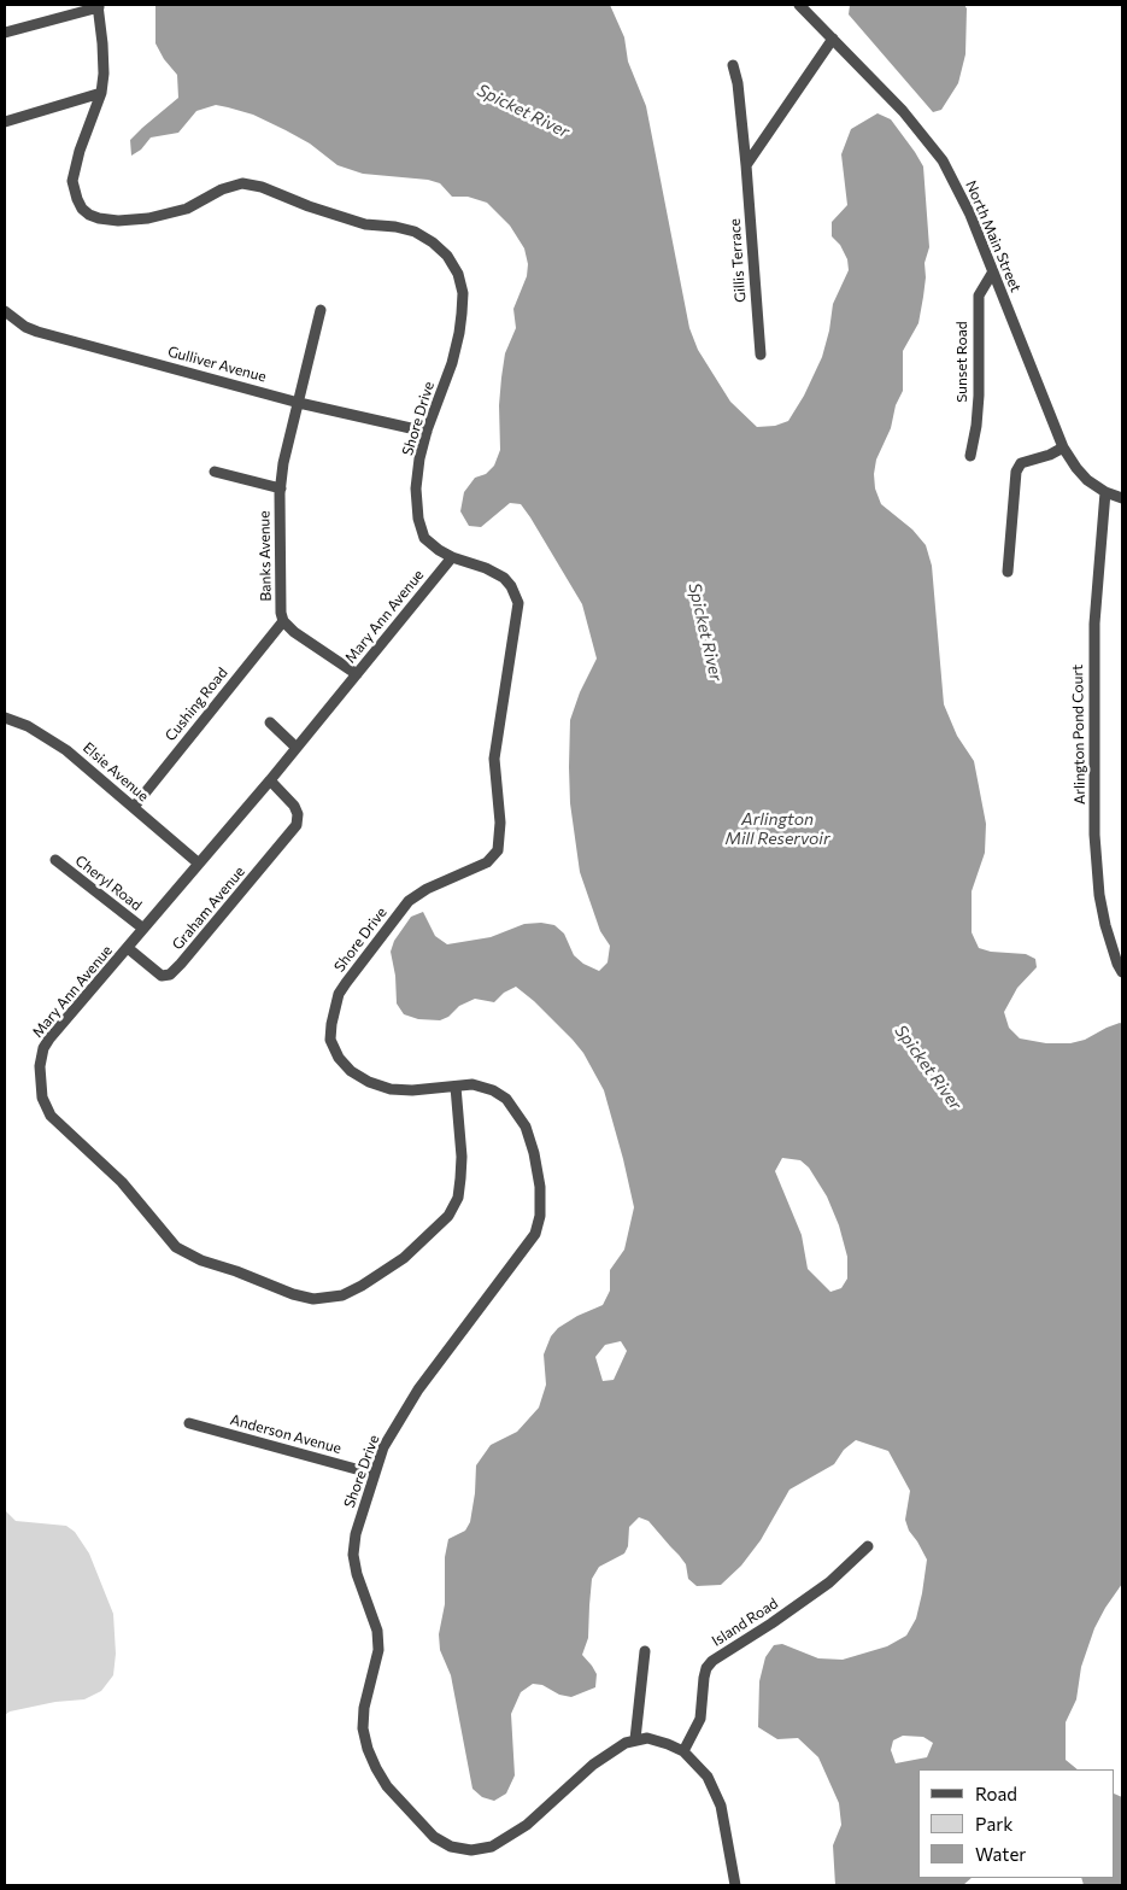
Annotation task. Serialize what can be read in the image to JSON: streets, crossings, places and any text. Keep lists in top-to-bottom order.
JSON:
{
  "streets": {
    "street": [
      "North Main Street",
      "Gillis Terrace",
      "Sunset Road",
      "Gulliver Avenue",
      "Shore Drive",
      "Banks Avenue",
      "Mary Ann Avenue",
      "Cushing Road",
      "Arlington Pond Court",
      "Elsie Avenue",
      "Cheryl Road",
      "Graham Avenue",
      "Anderson Avenue",
      "Island Road"
    ]
  },
  "crossings": [
    ["North Main Street", "Sunset Road"],
    ["North Main Street", "Arlington Pond Court"],
    ["Gulliver Avenue", "Shore Drive"],
    ["Gulliver Avenue", "Banks Avenue"],
    ["Shore Drive", "Mary Ann Avenue"],
    ["Shore Drive", "Anderson Avenue"],
    ["Banks Avenue", "Mary Ann Avenue"],
    ["Banks Avenue", "Cushing Road"],
    ["Mary Ann Avenue", "Elsie Avenue"],
    ["Mary Ann Avenue", "Cheryl Road"],
    ["Mary Ann Avenue", "Graham Avenue"],
    ["Cushing Road", "Elsie Avenue"]
  ],
  "water": ["Spicket River", "Arlington Mill Reservoir"],
  "legend": ["Road", "Park", "Water"]
}
